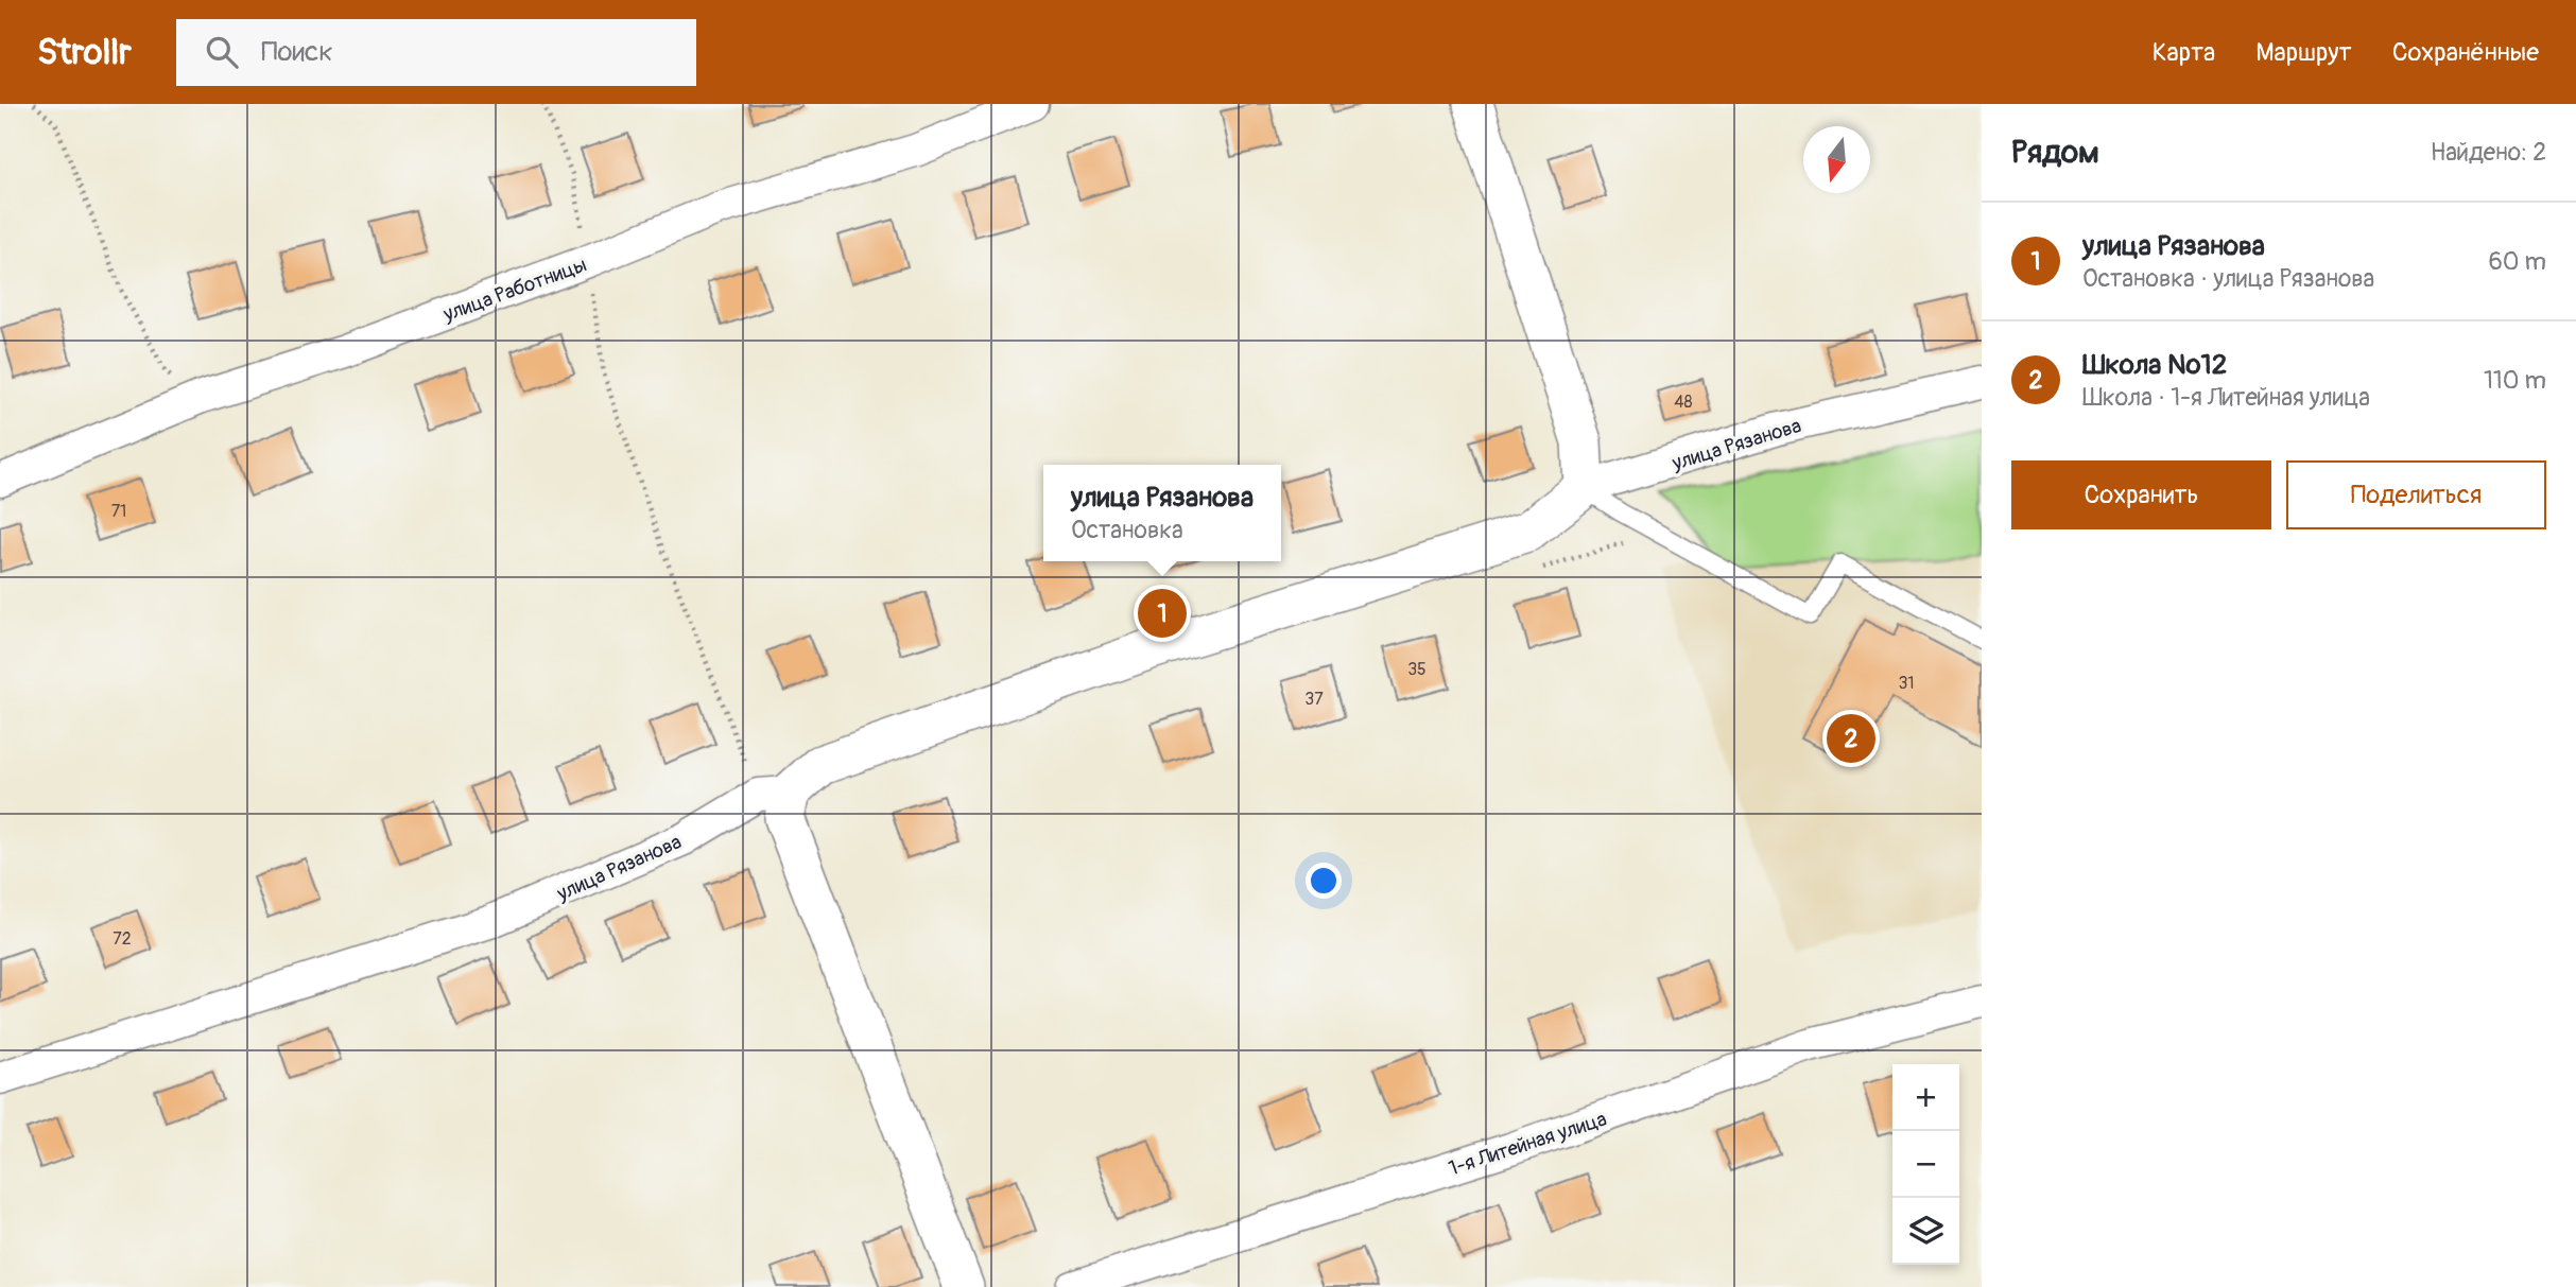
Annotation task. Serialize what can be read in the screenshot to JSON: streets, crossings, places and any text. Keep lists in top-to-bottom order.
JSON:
{
  "streets": {
    "street": ["улица Работницы", "улица Рязанова", "1-я Литейная улица"]
  },
  "house_numbers": [
    "48",
    "71",
    "35",
    "31",
    "37",
    "72"
  ],
  "north": "bottom",
  "page": {
    "header": "Strollr",
    "search": "Поиск",
    "nav": ["Карта", "Маршрут", "Сохранённые"],
    "heading": ["Рядом", "Найдено: 2"],
    "list": [
      {
        "mark": "1",
        "name": "улица Рязанова",
        "note": "Остановка · улица Рязанова",
        "value": "60 m"
      },
      {
        "mark": "2",
        "name": "Школа №12",
        "note": "Школа · 1-я Литейная улица",
        "value": "110 m"
      }
    ],
    "buttons": ["Сохранить", "Поделиться"],
    "popup": ["улица Рязанова", "Остановка"],
    "pins": ["1", "2"],
    "map_buttons": ["+", "−"]
  }
}
